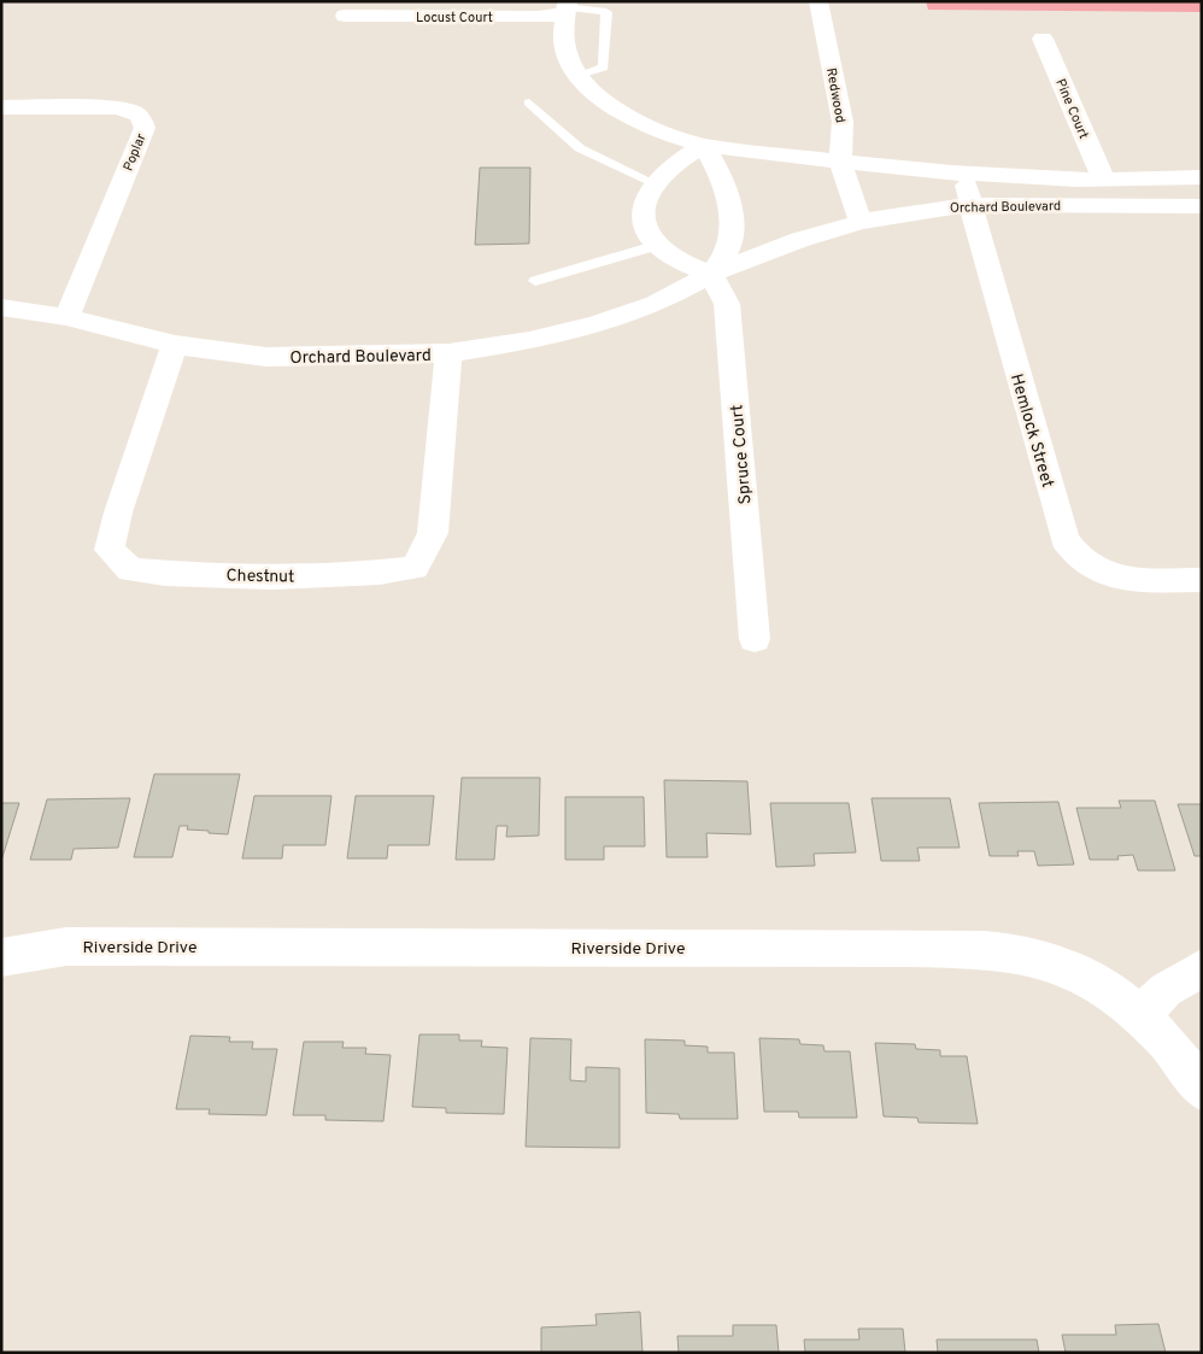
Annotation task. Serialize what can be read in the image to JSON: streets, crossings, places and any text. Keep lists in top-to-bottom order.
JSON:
{
  "streets": {
    "street": [
      "Locust Court",
      "Redwood",
      "Pine Court",
      "Poplar",
      "Orchard Boulevard",
      "Hemlock Street",
      "Spruce Court",
      "Chestnut",
      "Riverside Drive"
    ]
  },
  "crossings": [
    ["Locust Court", "Orchard Boulevard"],
    ["Redwood", "Orchard Boulevard"],
    ["Pine Court", "Orchard Boulevard"],
    ["Poplar", "Orchard Boulevard"],
    ["Orchard Boulevard", "Hemlock Street"],
    ["Orchard Boulevard", "Spruce Court"],
    ["Orchard Boulevard", "Chestnut"]
  ]
}
